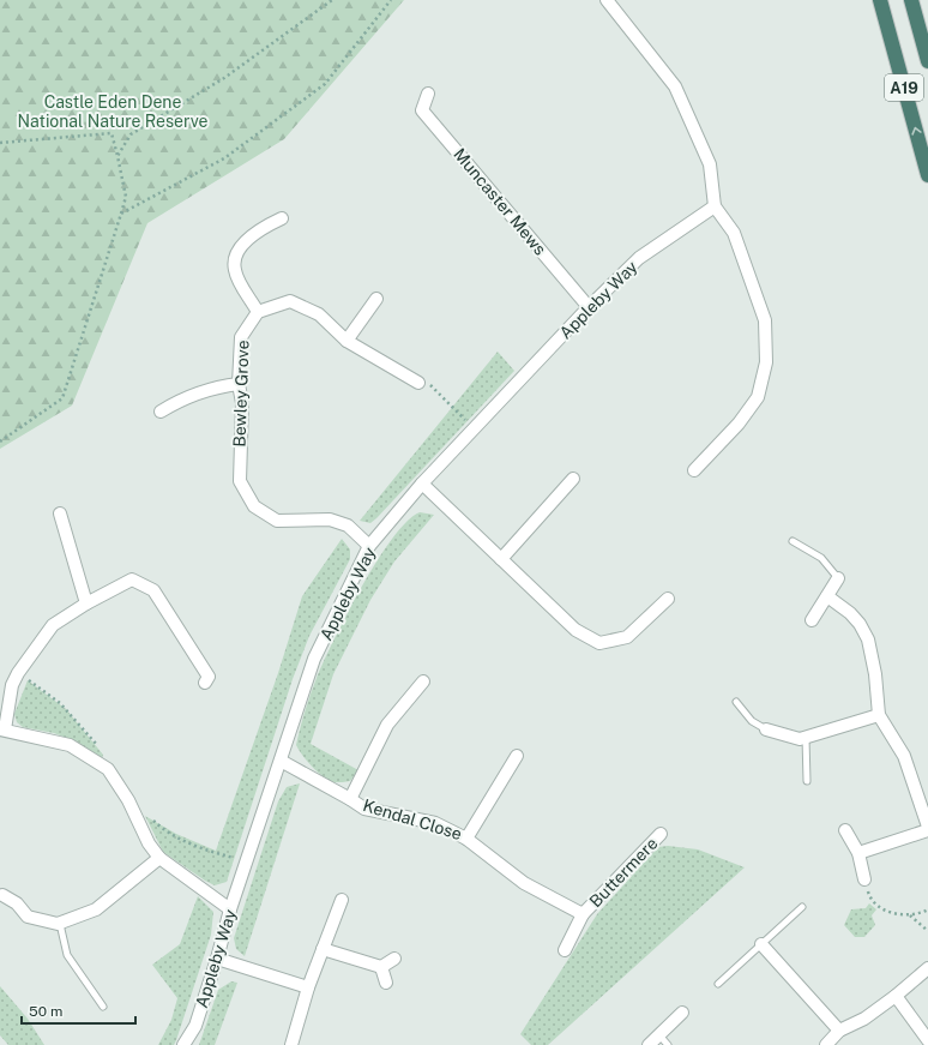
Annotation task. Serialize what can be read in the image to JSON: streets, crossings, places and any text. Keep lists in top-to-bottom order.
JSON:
{
  "streets": {
    "highway": ["A19"],
    "street": [
      "Muncaster Mews",
      "Appleby Way",
      "Bewley Grove",
      "Kendal Close",
      "Buttermere"
    ]
  },
  "crossings": [
    ["Muncaster Mews", "Appleby Way"],
    ["Appleby Way", "Bewley Grove"],
    ["Appleby Way", "Kendal Close"],
    ["Kendal Close", "Buttermere"]
  ],
  "parks": ["Castle Eden Dene National Nature Reserve"],
  "scale_bar": "50 m"
}
